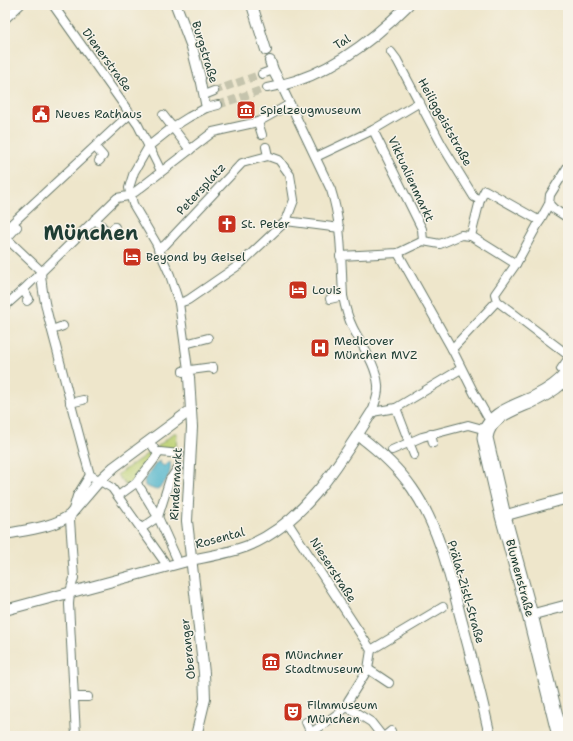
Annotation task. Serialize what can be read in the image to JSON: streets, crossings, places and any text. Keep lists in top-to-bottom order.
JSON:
{
  "streets": {
    "main road": ["Blumenstraße"],
    "street": [
      "Tal",
      "Burgstraße",
      "Dienerstraße",
      "Heiliggeiststraße",
      "Viktualienmarkt",
      "Petersplatz",
      "Rindermarkt",
      "Rosental",
      "Nieserstraße",
      "Prälat-Zistl-Straße",
      "Oberanger"
    ]
  },
  "crossings": [
    ["Petersplatz", "Rindermarkt"],
    ["Rindermarkt", "Rosental"],
    ["Rindermarkt", "Oberanger"],
    ["Rosental", "Nieserstraße"],
    ["Rosental", "Prälat-Zistl-Straße"],
    ["Rosental", "Oberanger"]
  ],
  "districts": ["München"],
  "places": {
    "museum": ["Spielzeugmuseum", "Münchner Stadtmuseum"],
    "public building": ["Neues Rathaus"],
    "church": ["St. Peter"],
    "hotel": ["Beyond by Geisel", "Louis"],
    "hospital": ["Medicover München MVZ"],
    "theatre": ["Filmmuseum München"]
  }
}
